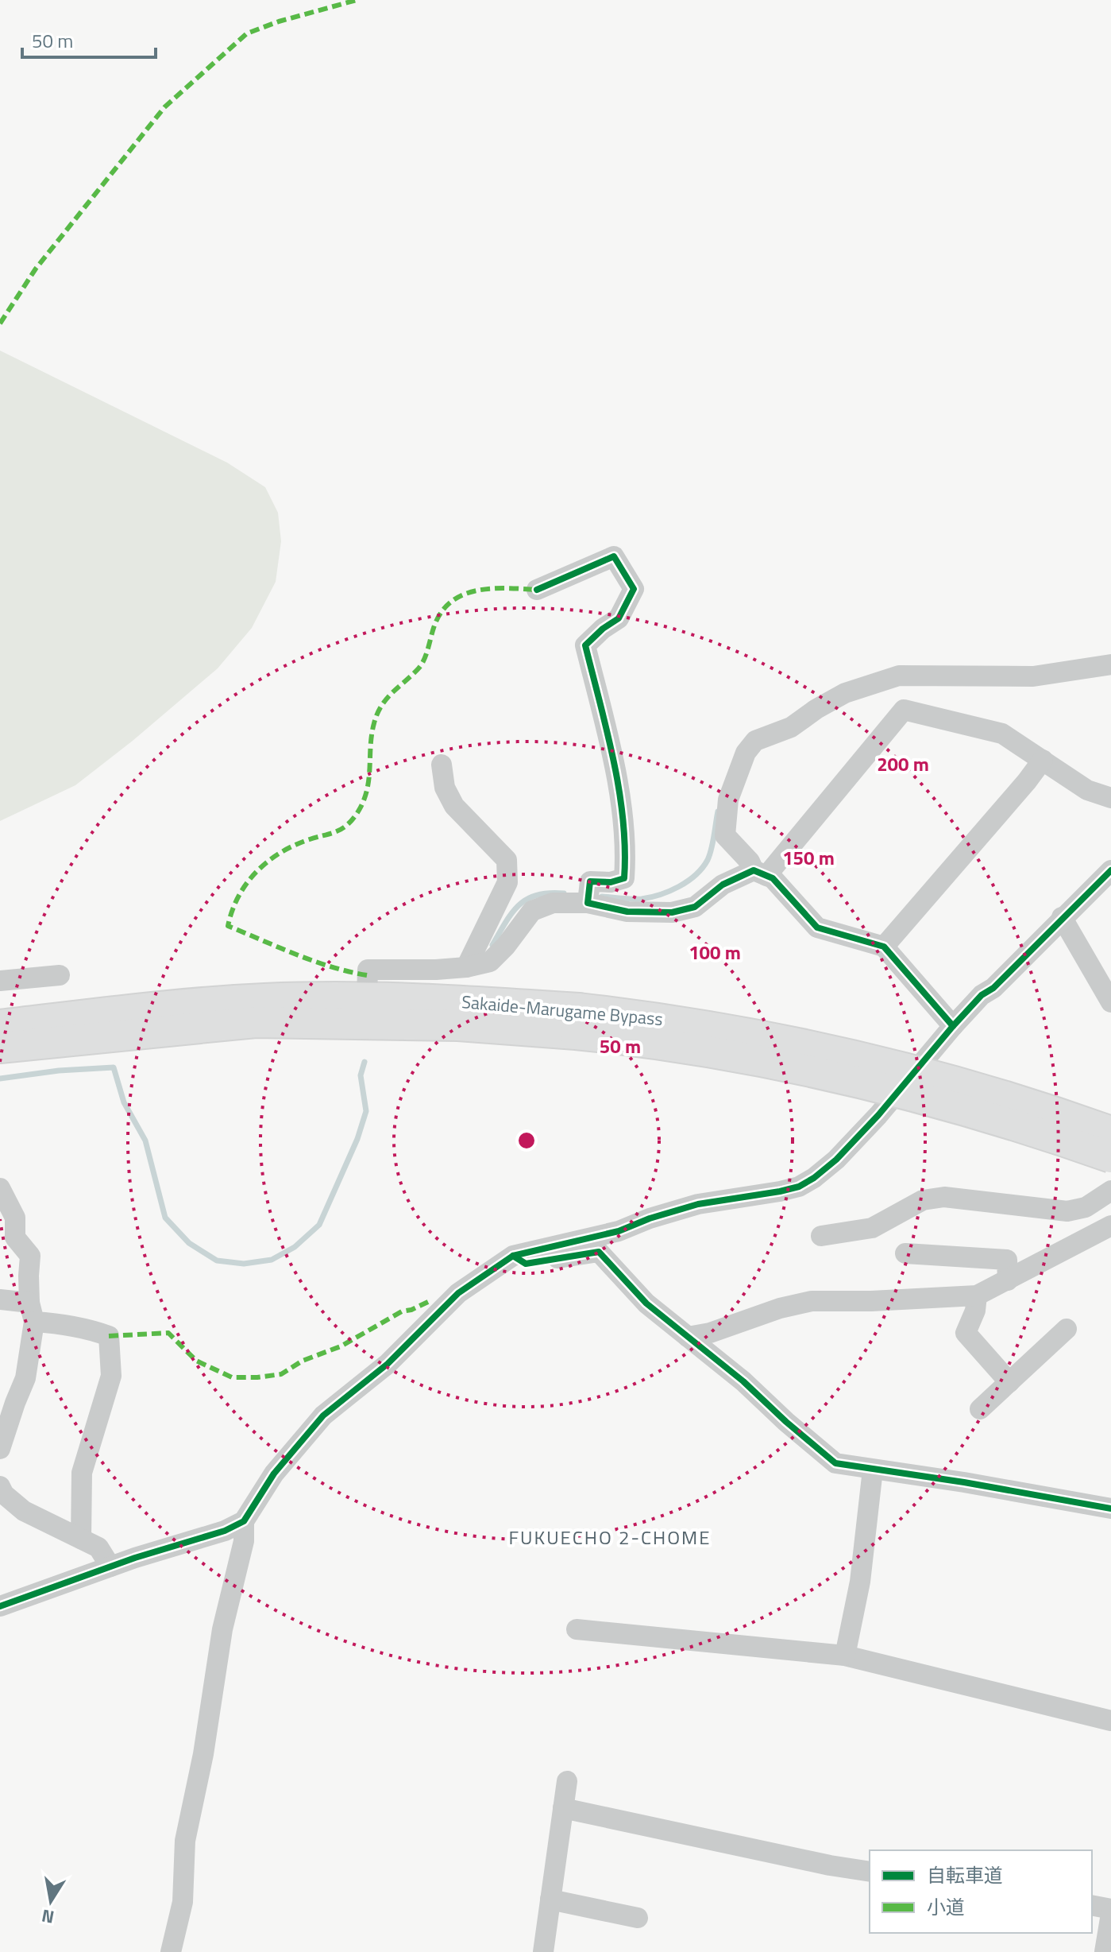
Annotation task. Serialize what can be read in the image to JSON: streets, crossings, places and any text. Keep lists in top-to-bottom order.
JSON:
{
  "streets": {
    "highway": ["Sakaide-Marugame Bypass"]
  },
  "districts": ["FUKUECHO 2-CHOME"],
  "legend": ["自転車道", "小道"],
  "scale_bar": "50 m",
  "north": "bottom",
  "rings": [
    "200 m",
    "150 m",
    "100 m",
    "50 m"
  ]
}
